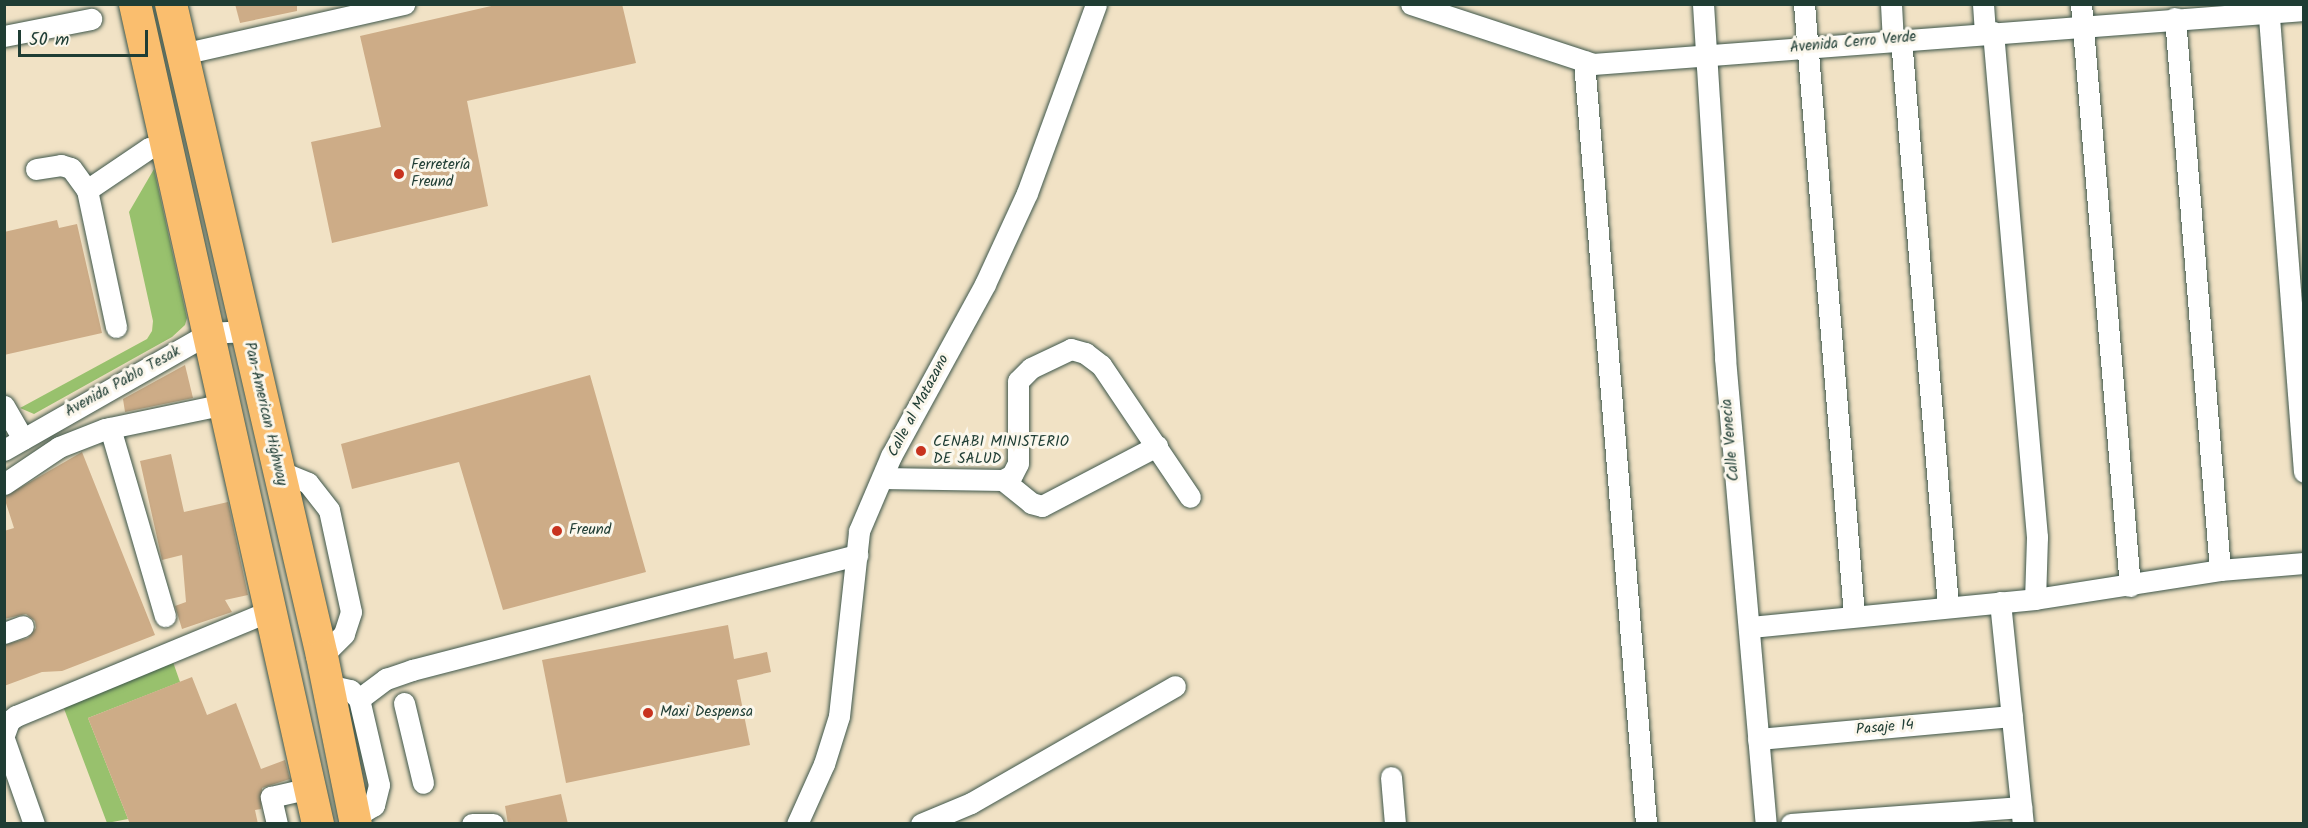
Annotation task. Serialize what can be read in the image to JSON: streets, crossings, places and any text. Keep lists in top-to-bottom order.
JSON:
{
  "streets": {
    "highway": ["Pan-American Highway"],
    "street": [
      "Avenida Cerro Verde",
      "Avenida Pablo Tesak",
      "Calle al Matazano",
      "Calle Venecia",
      "Pasaje 14"
    ]
  },
  "crossings": [
    ["Avenida Cerro Verde", "Calle Venecia"],
    ["Avenida Pablo Tesak", "Pan-American Highway"],
    ["Calle Venecia", "Pasaje 14"]
  ],
  "places": [
    "Ferretería Freund",
    "CENABI MINISTERIO DE SALUD",
    "Freund",
    "Maxi Despensa"
  ],
  "scale_bar": "50 m"
}
